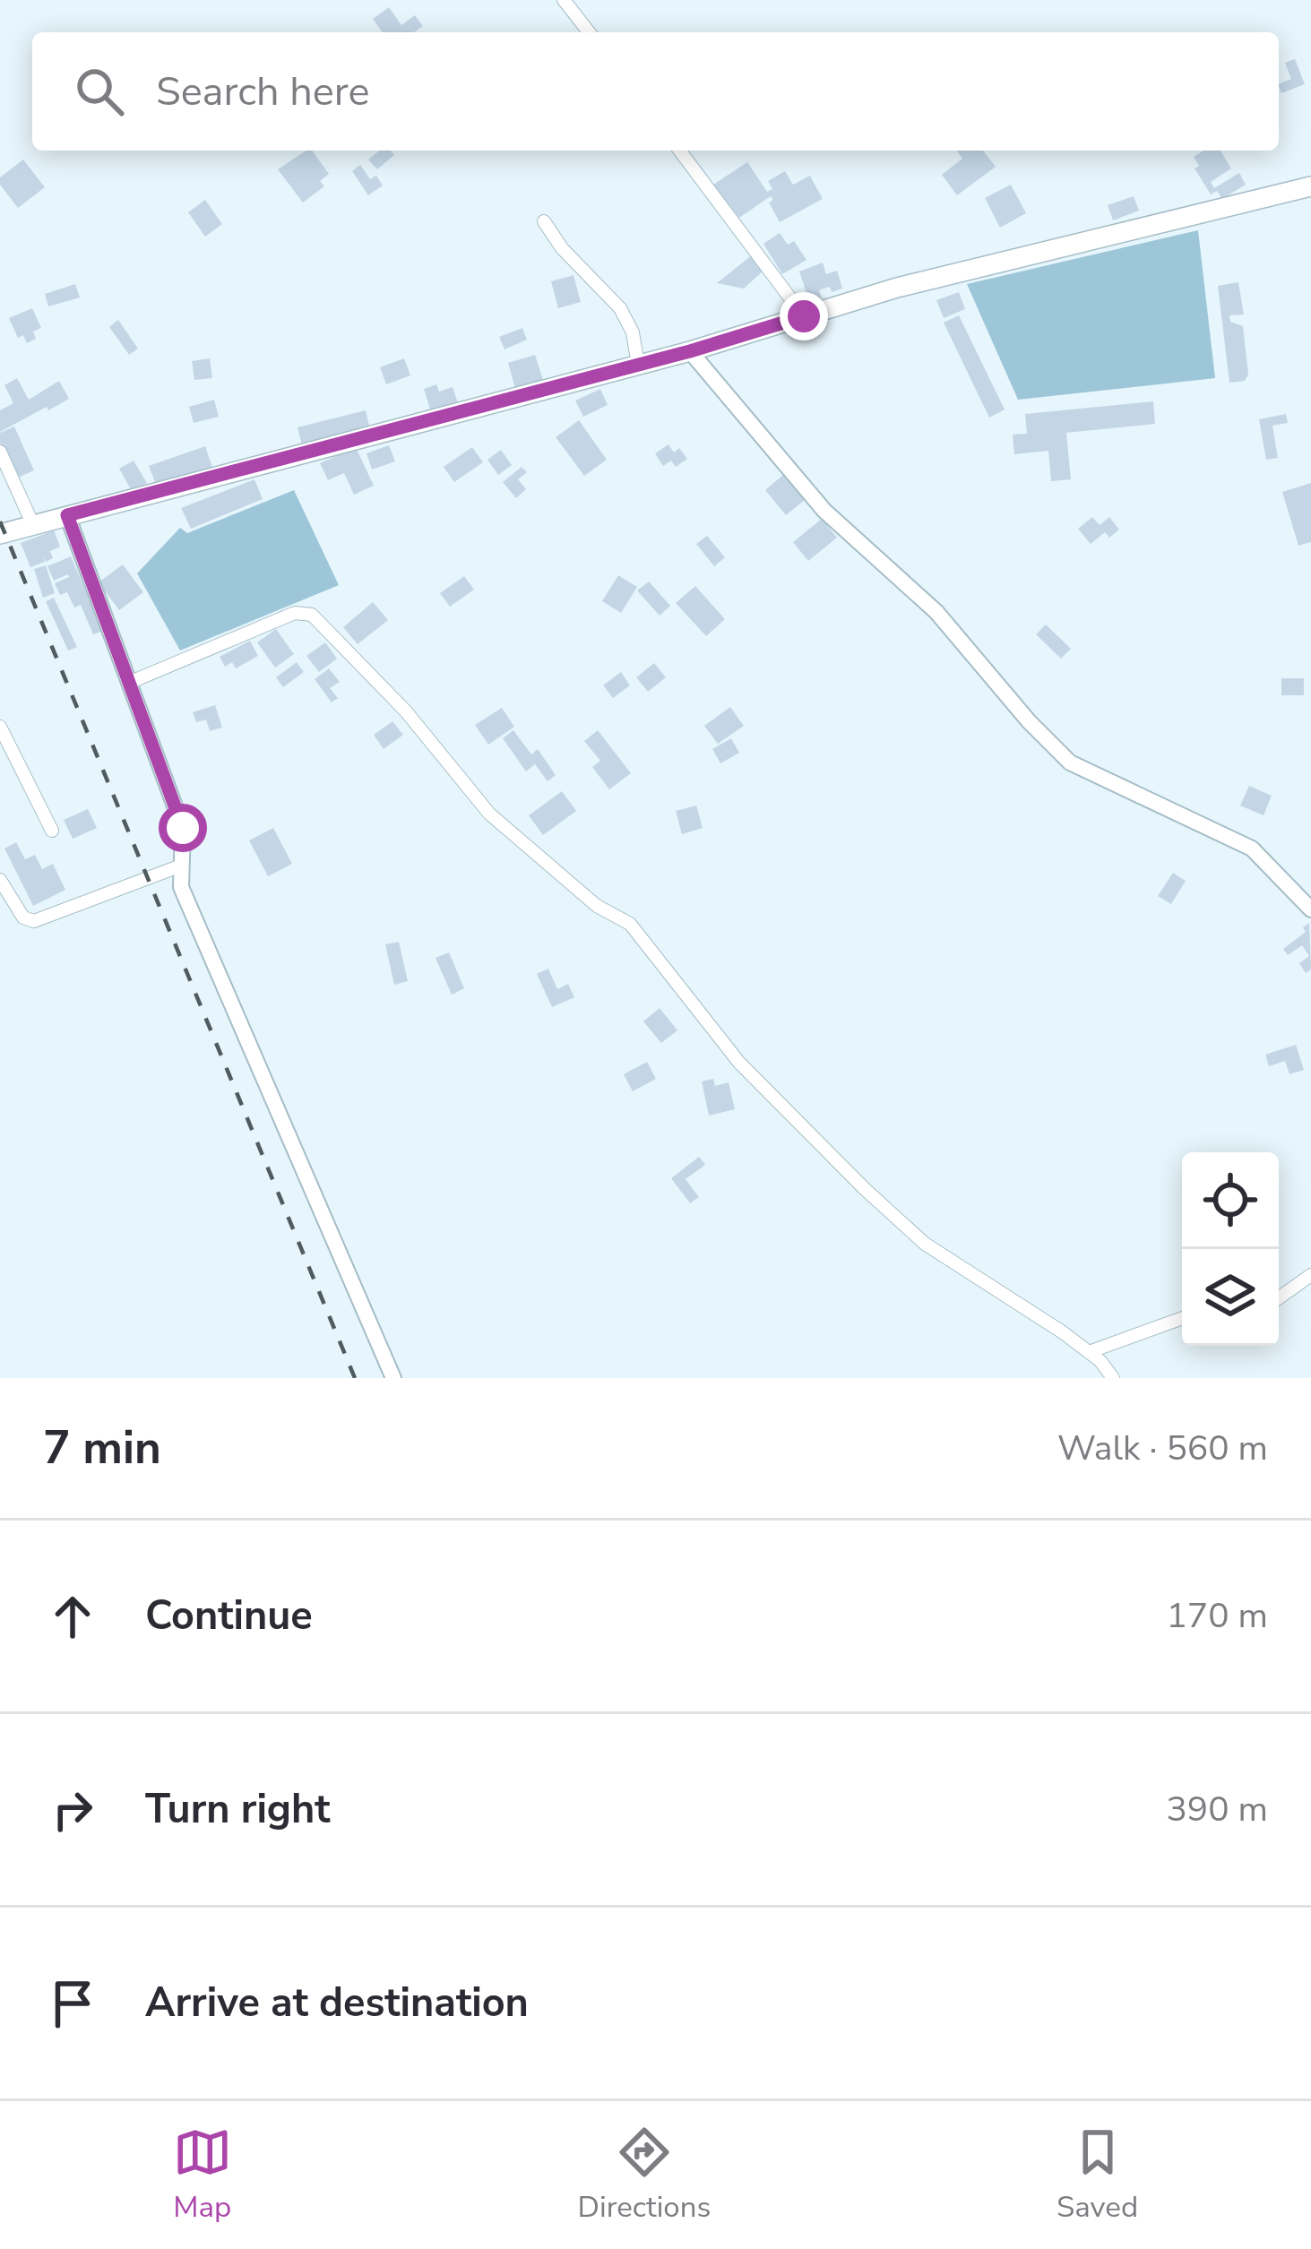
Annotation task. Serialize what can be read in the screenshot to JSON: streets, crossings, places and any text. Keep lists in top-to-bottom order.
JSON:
{
  "page": {
    "search": "Search here",
    "heading": ["7 min", "Walk · 560 m"],
    "list": [
      ["Continue", "170 m"],
      ["Turn right", "390 m"],
      "Arrive at destination"
    ],
    "nav": ["Map", "Directions", "Saved"]
  }
}
